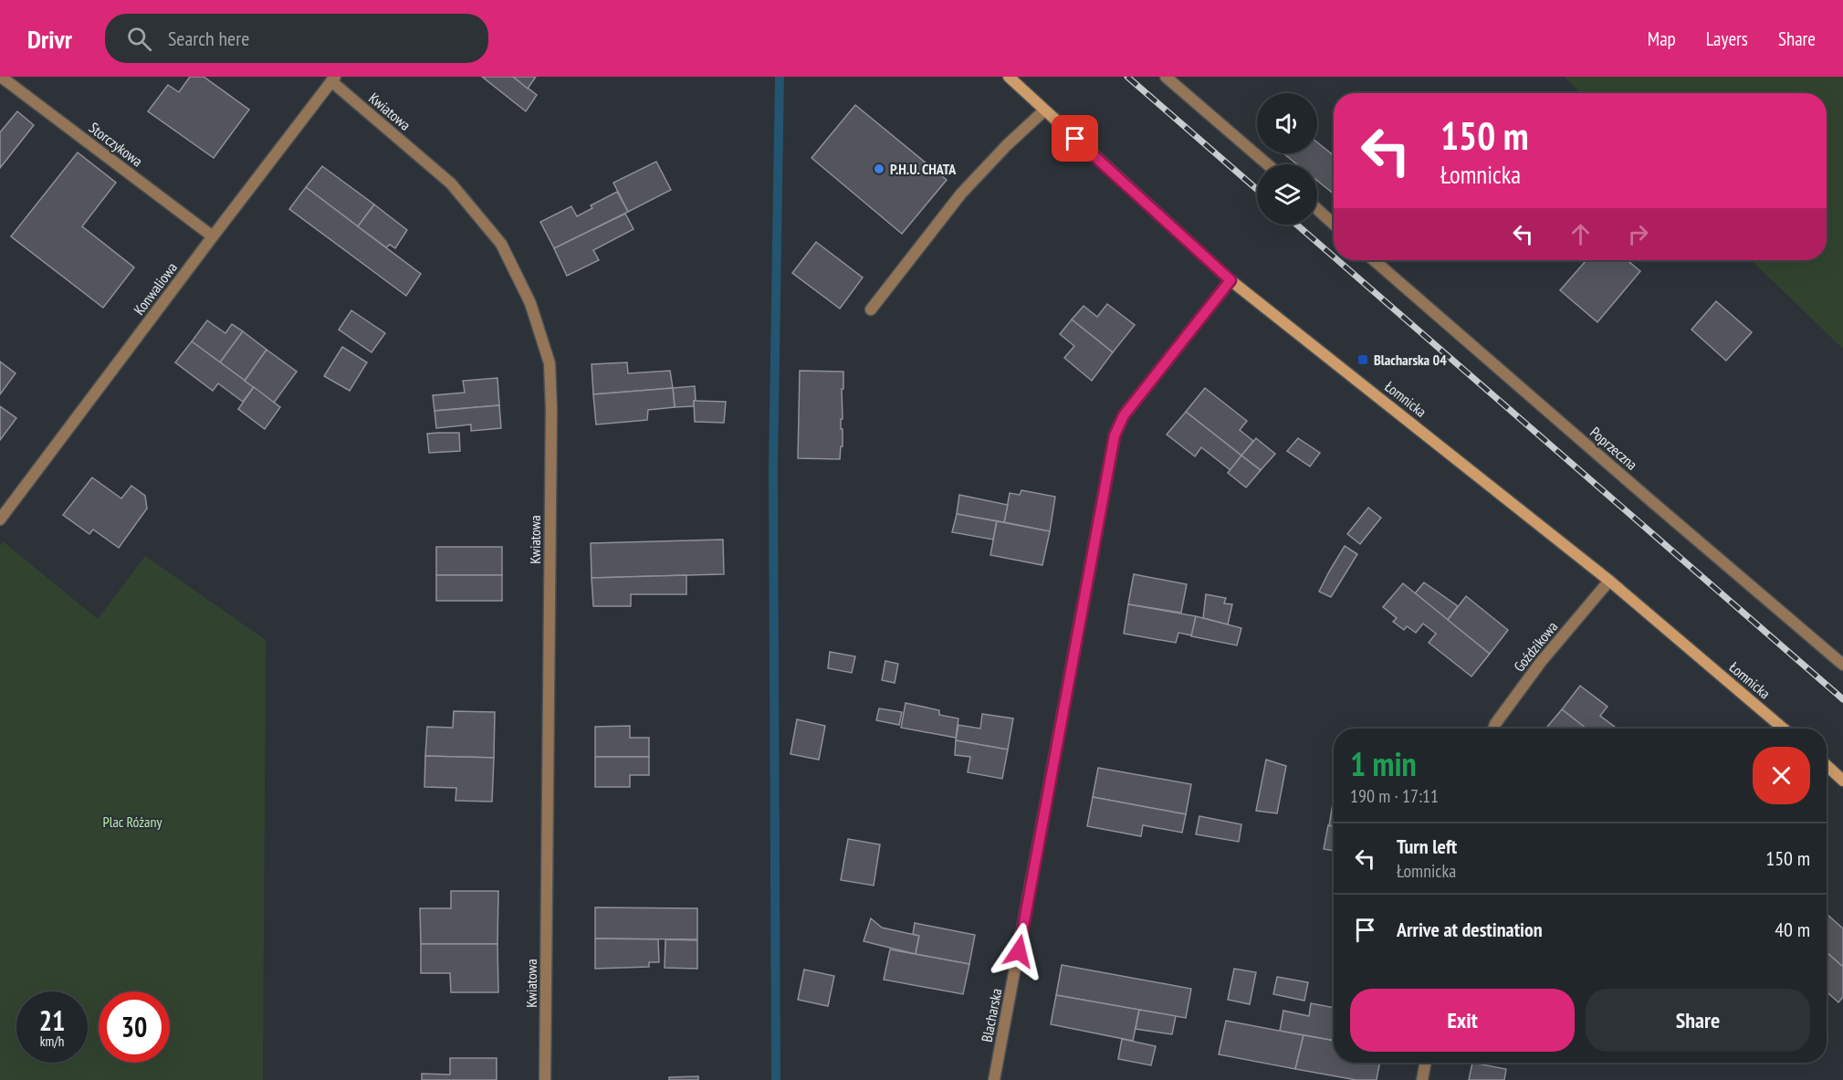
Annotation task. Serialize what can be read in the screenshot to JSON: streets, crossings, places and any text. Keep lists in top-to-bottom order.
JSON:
{
  "streets": {
    "street": [
      "Kwiatowa",
      "Storczykowa",
      "Konwaliowa",
      "Łomnicka",
      "Poprzeczna",
      "Goździkowa",
      "Blacharska"
    ]
  },
  "crossings": [
    ["Kwiatowa", "Konwaliowa"],
    ["Storczykowa", "Konwaliowa"],
    ["Łomnicka", "Goździkowa"],
    ["Łomnicka", "Blacharska"]
  ],
  "parks": ["Plac Różany"],
  "places": {
    "other": ["P.H.U. CHATA"],
    "transit": ["Blacharska 04"]
  },
  "page": {
    "header": "Drivr",
    "search": "Search here",
    "nav": ["Map", "Layers", "Share"],
    "turn": ["150 m", "Łomnicka"],
    "heading": ["1 min", "190 m · 17:11"],
    "list": [
      {
        "name": "Turn left",
        "note": "Łomnicka",
        "value": "150 m"
      },
      {
        "name": "Arrive at destination",
        "value": "40 m"
      }
    ],
    "buttons": ["Exit", "Share"],
    "speed": "21 km/h",
    "limit": "30"
  }
}
